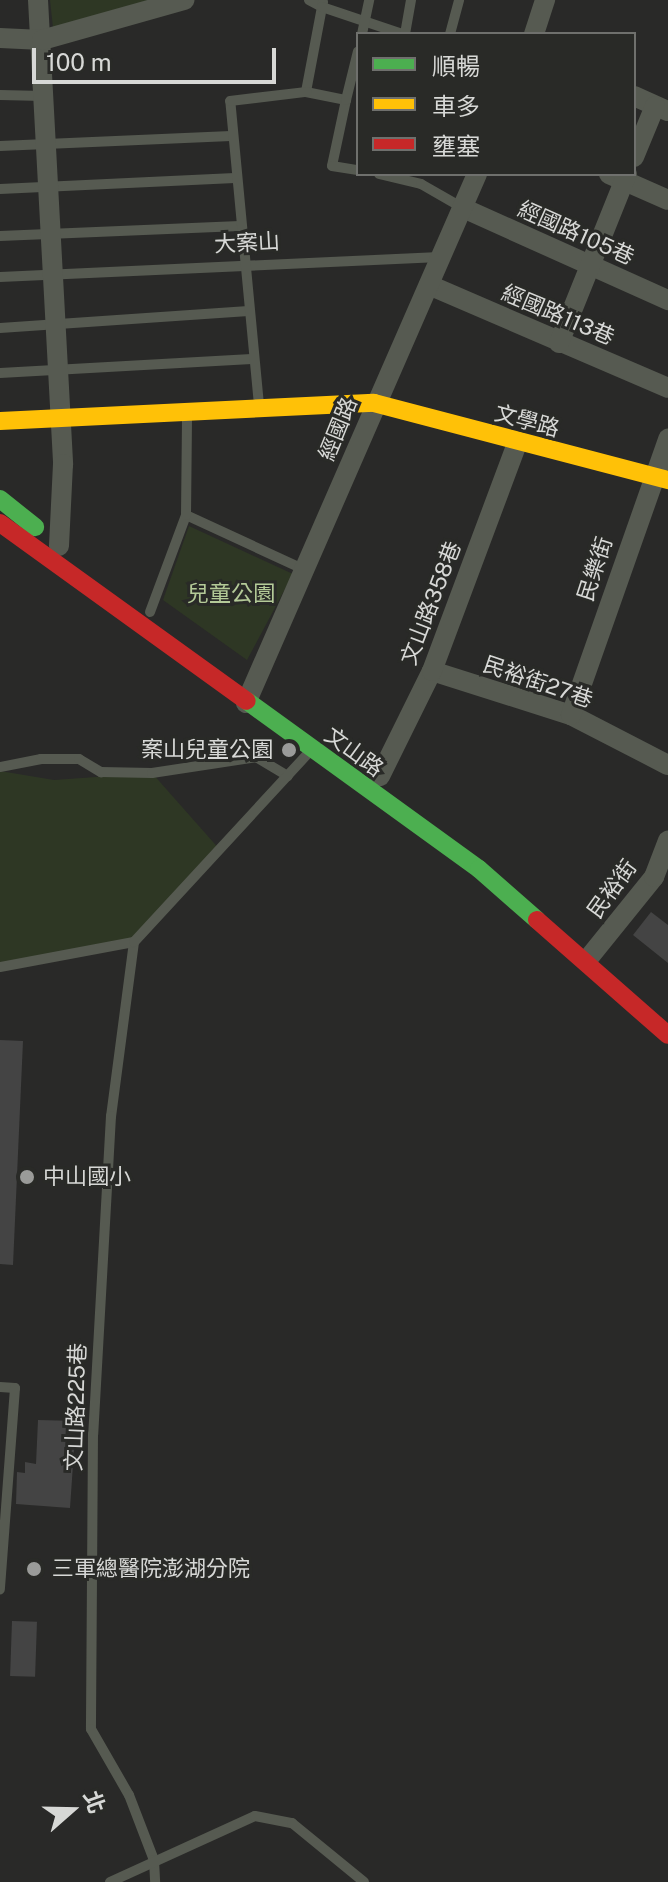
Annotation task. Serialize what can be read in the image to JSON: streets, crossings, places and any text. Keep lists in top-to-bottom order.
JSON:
{
  "streets": {
    "main road": ["文學路", "文山路"],
    "street": [
      "經國路105巷",
      "經國路113巷",
      "經國路",
      "民樂街",
      "文山路358巷",
      "民裕街27巷",
      "民裕街"
    ],
    "lane": ["大案山", "文山路225巷"]
  },
  "crossings": [
    ["經國路105巷", "經國路"],
    ["大案山", "經國路"],
    ["經國路113巷", "經國路"],
    ["文學路", "經國路"],
    ["文學路", "民樂街"],
    ["文學路", "文山路358巷"],
    ["經國路", "文山路"],
    ["民樂街", "民裕街27巷"],
    ["文山路358巷", "民裕街27巷"],
    ["文山路358巷", "文山路"],
    ["文山路", "民裕街"]
  ],
  "parks": ["兒童公園"],
  "places": ["案山兒童公園", "中山國小", "三軍總醫院澎湖分院"],
  "legend": ["順暢", "車多", "壅塞"],
  "scale_bar": "100 m",
  "north": "right"
}
